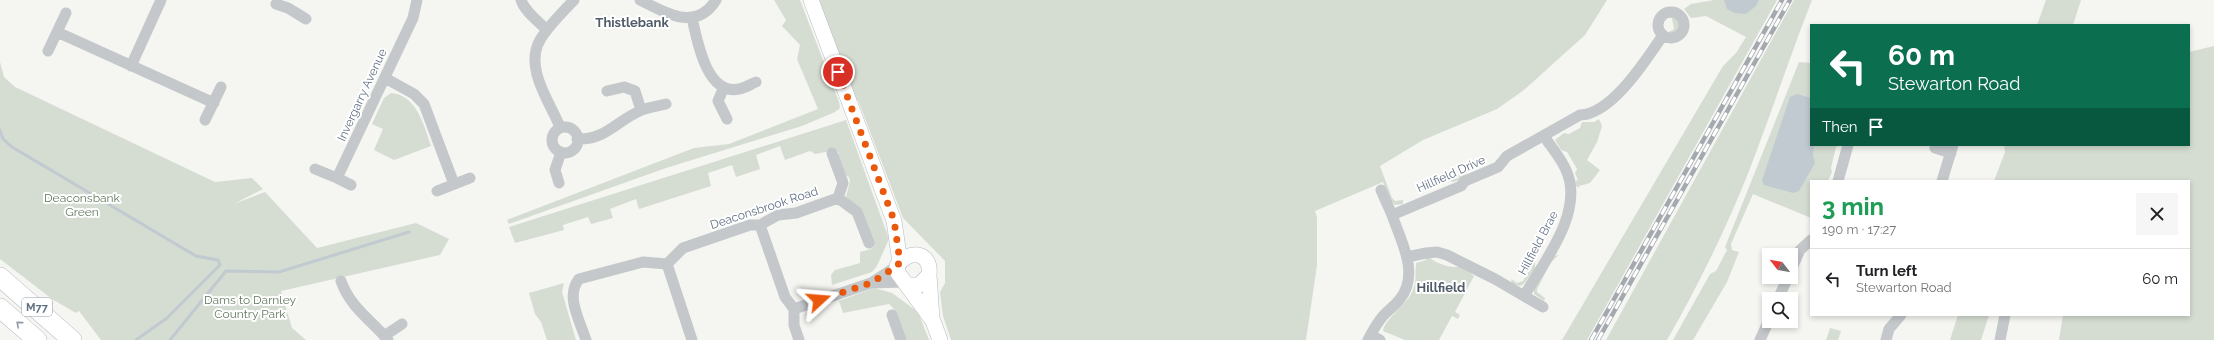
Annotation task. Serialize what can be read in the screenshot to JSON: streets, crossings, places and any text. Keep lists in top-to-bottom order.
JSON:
{
  "streets": {
    "highway": ["M77"],
    "street": [
      "Invergarry Avenue",
      "Hillfield Drive",
      "Deaconsbrook Road",
      "Hillfield Brae"
    ]
  },
  "crossings": [
    ["Hillfield Drive", "Hillfield Brae"]
  ],
  "districts": ["Thistlebank", "Hillfield"],
  "parks": ["Deaconsbank Green", "Dams to Darnley Country Park"],
  "north": "top left",
  "page": {
    "turn": ["60 m", "Stewarton Road"],
    "then": "Then",
    "heading": ["3 min", "190 m · 17:27"],
    "list": [
      {
        "name": "Turn left",
        "note": "Stewarton Road",
        "value": "60 m"
      }
    ]
  }
}
